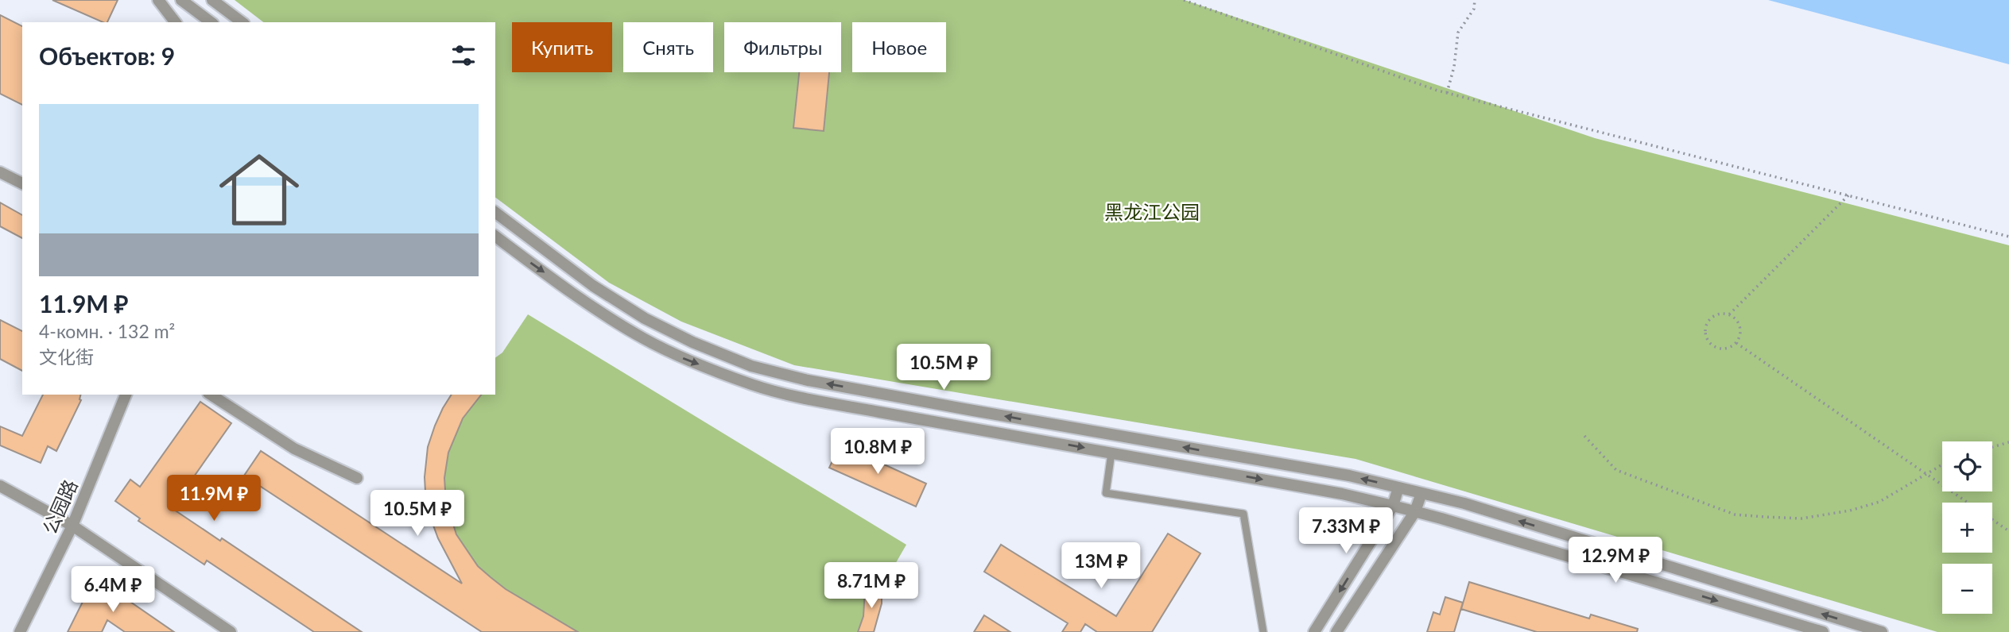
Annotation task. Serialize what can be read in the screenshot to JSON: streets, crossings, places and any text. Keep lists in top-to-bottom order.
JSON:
{
  "streets": {
    "street": ["公园路"]
  },
  "parks": ["黑龙江公园"],
  "page": {
    "chip": [
      "Купить",
      "Снять",
      "Фильтры",
      "Новое"
    ],
    "heading": "Объектов: 9",
    "list": [
      {
        "name": "11.9M ₽",
        "note": "4-комн. · 132 m² · 文化街"
      }
    ],
    "price": [
      "10.5M ₽",
      "10.8M ₽",
      "11.9M ₽",
      "10.5M ₽",
      "7.33M ₽",
      "12.9M ₽",
      "13M ₽",
      "8.71M ₽",
      "6.4M ₽"
    ],
    "map_buttons": ["+", "−"]
  }
}
